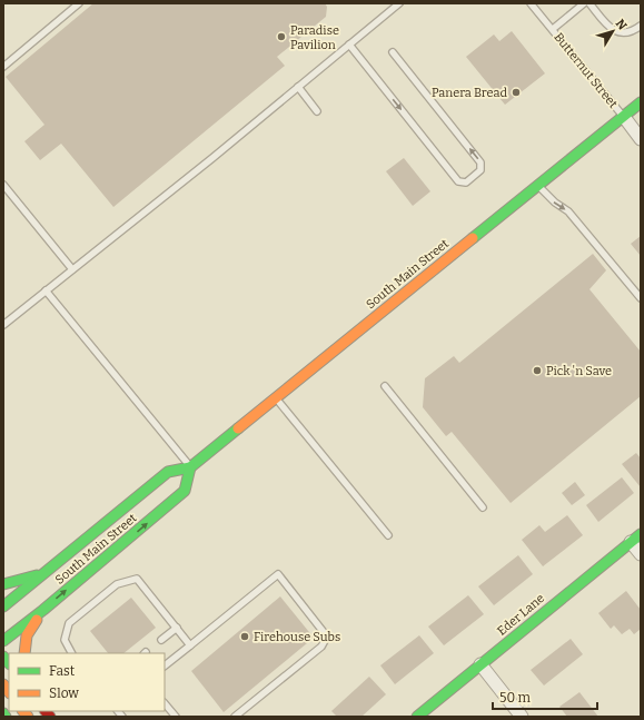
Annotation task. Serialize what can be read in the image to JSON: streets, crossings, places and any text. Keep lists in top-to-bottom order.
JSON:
{
  "streets": {
    "main road": ["South Main Street", "Eder Lane"],
    "street": ["Butternut Street"]
  },
  "crossings": [
    ["Butternut Street", "South Main Street"]
  ],
  "places": [
    "Paradise Pavilion",
    "Panera Bread",
    "Pick 'n Save",
    "Firehouse Subs"
  ],
  "legend": ["Fast", "Slow"],
  "scale_bar": "50 m",
  "north": "top right"
}
